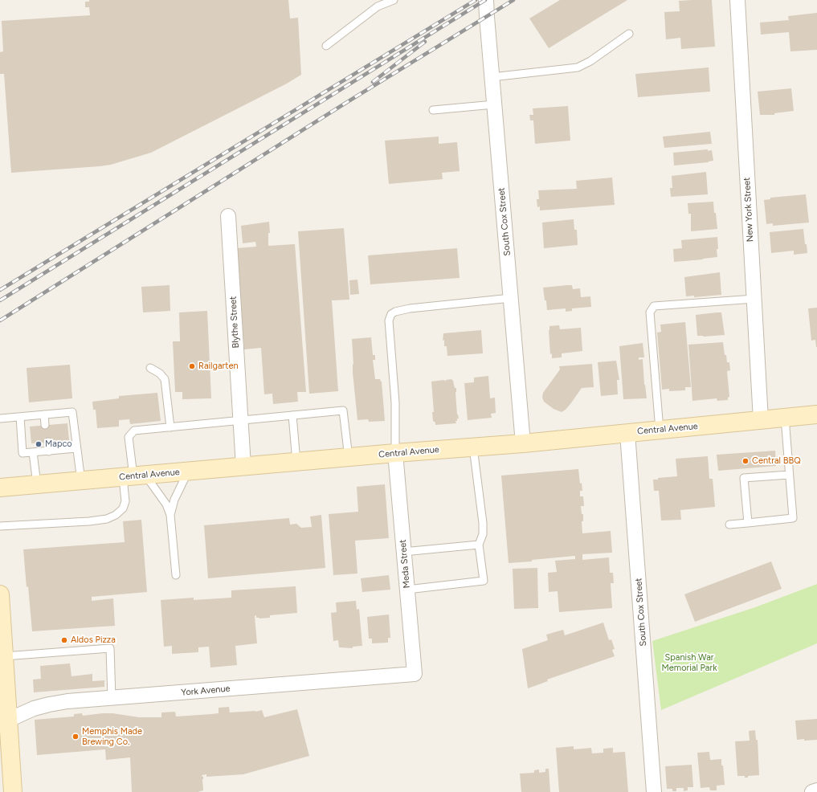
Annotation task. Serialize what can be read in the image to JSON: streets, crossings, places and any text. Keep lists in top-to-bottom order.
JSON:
{
  "streets": {
    "main road": ["Central Avenue"],
    "street": [
      "New York Street",
      "South Cox Street",
      "Blythe Street",
      "Meda Street",
      "York Avenue"
    ]
  },
  "crossings": [
    ["New York Street", "Central Avenue"],
    ["South Cox Street", "Central Avenue"],
    ["Blythe Street", "Central Avenue"],
    ["Central Avenue", "Meda Street"],
    ["Meda Street", "York Avenue"]
  ],
  "parks": ["Spanish War Memorial Park"],
  "places": [
    "Railgarten",
    "Mapco",
    "Central BBQ",
    "Aldos Pizza",
    "Memphis Made Brewing Co."
  ]
}
